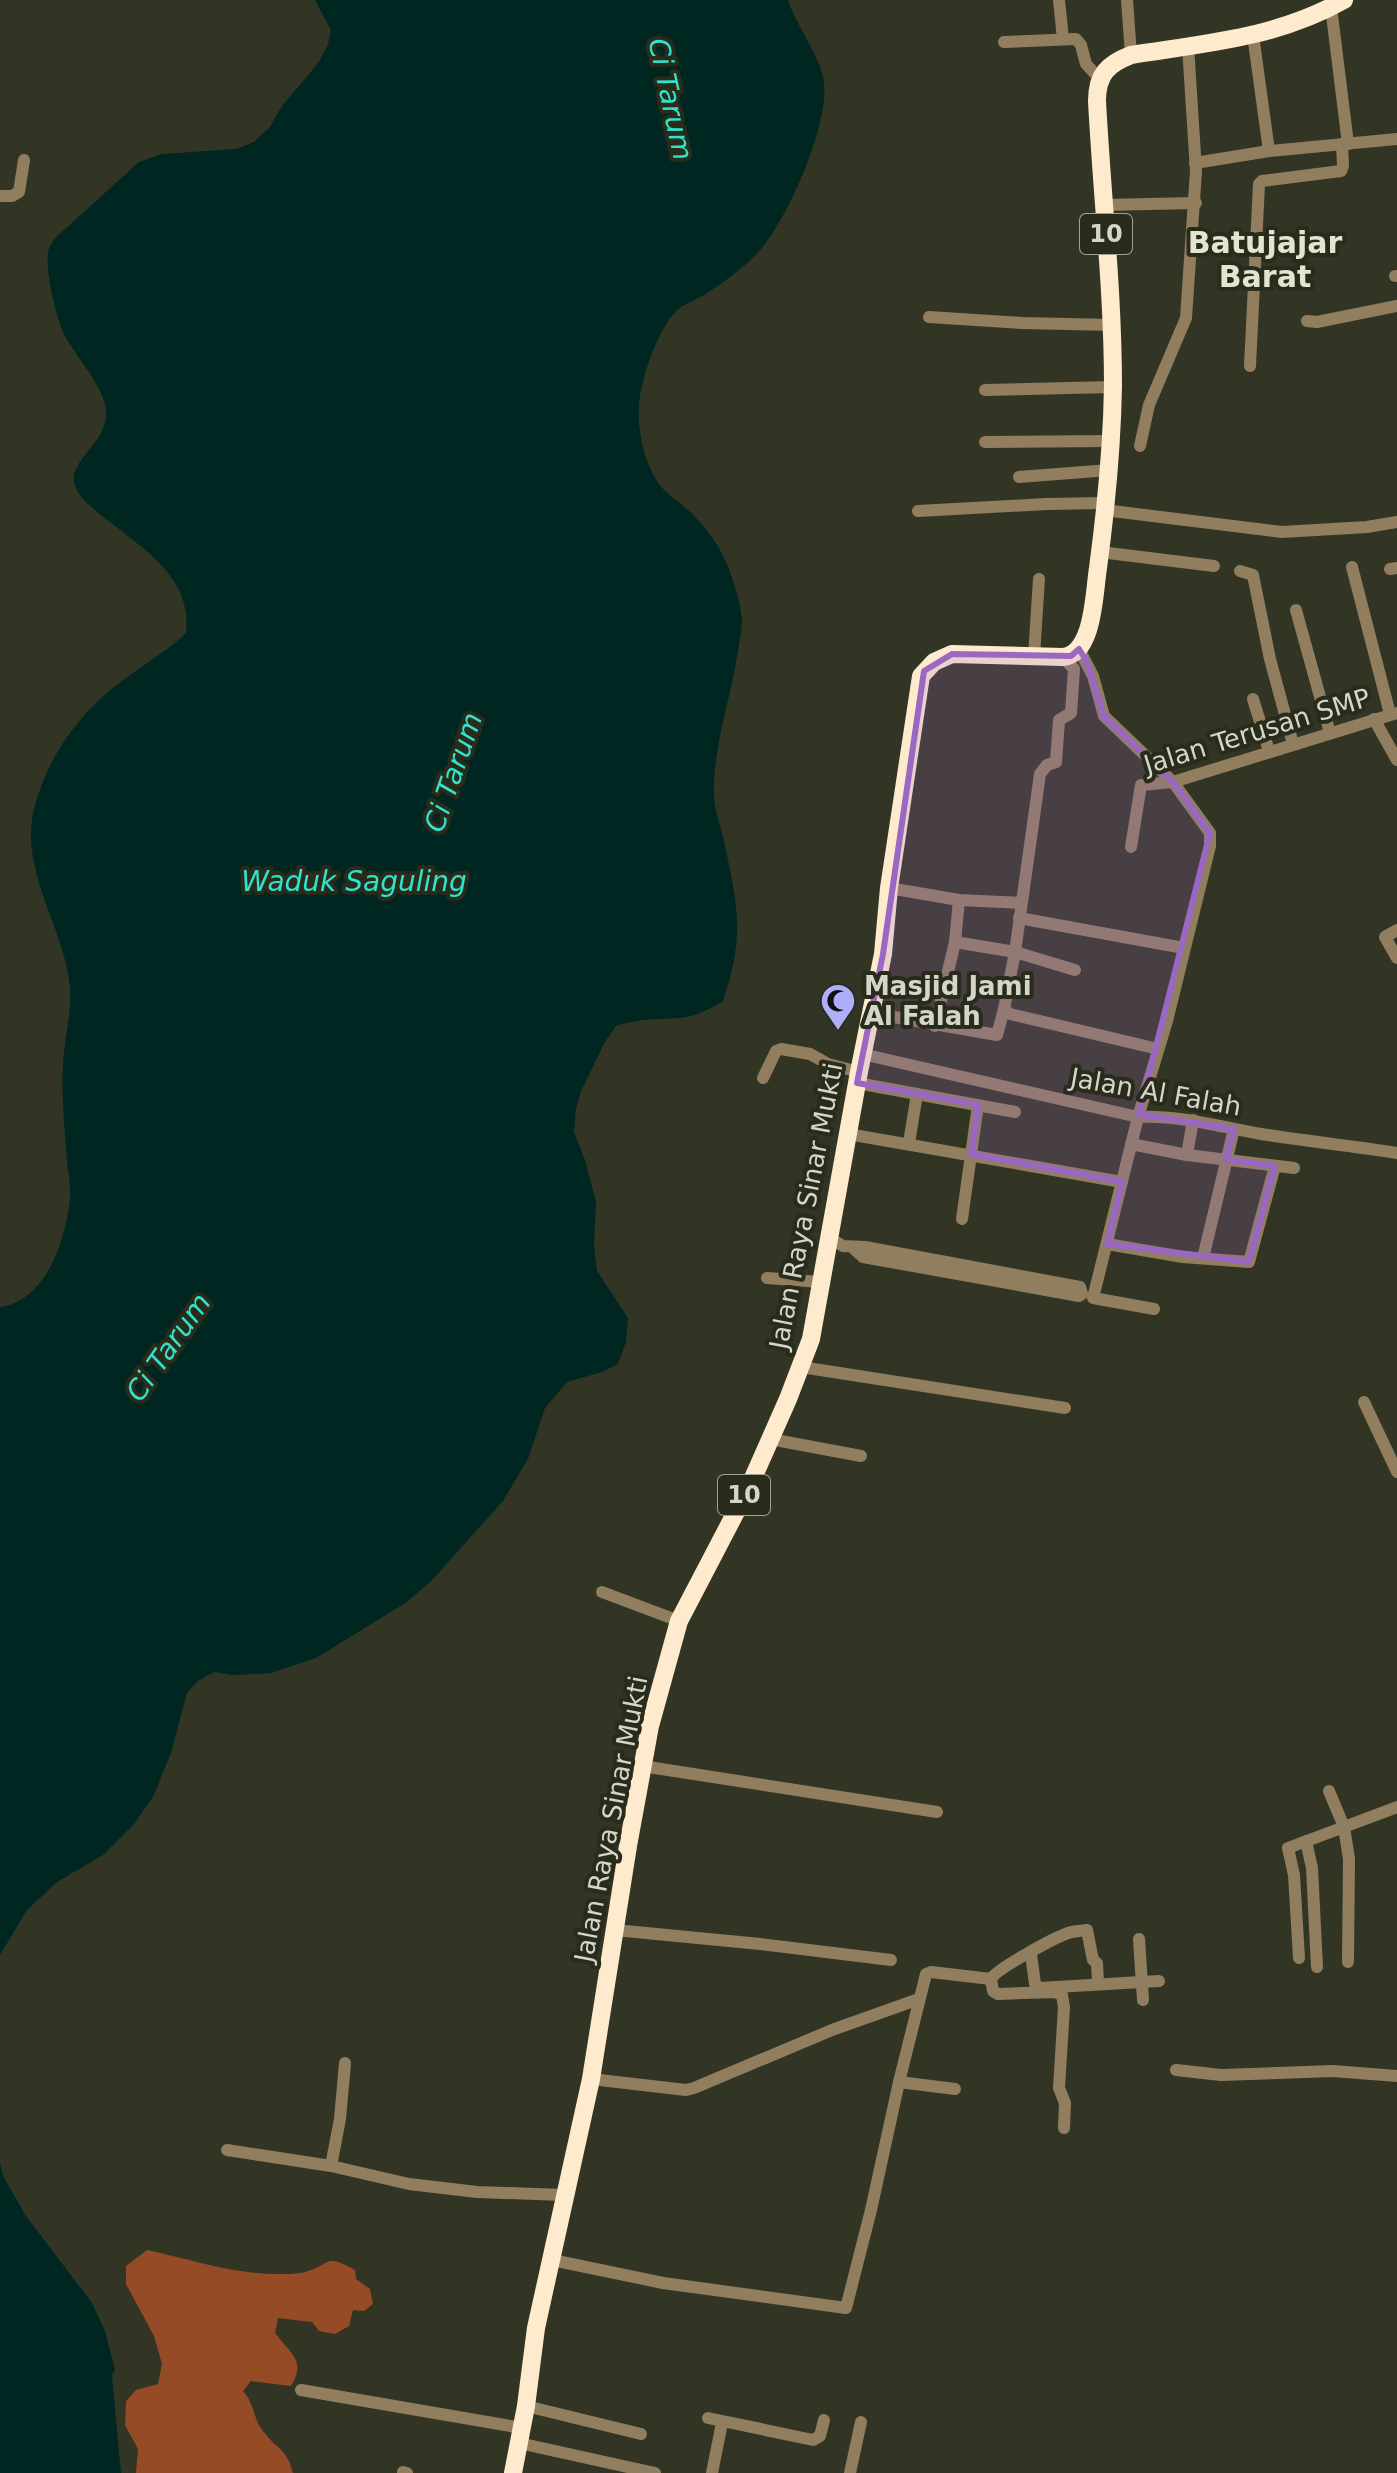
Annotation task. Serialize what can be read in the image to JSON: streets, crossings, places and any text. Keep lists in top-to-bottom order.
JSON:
{
  "streets": {
    "highway": ["10", "Jalan Raya Sinar Mukti"],
    "street": ["Jalan Terusan SMP", "Jalan Al Falah"]
  },
  "crossings": [
    ["10", "Jalan Raya Sinar Mukti"],
    ["Jalan Al Falah", "Jalan Raya Sinar Mukti"]
  ],
  "districts": ["Batujajar Barat"],
  "water": ["Ci Tarum", "Waduk Saguling"],
  "places": {
    "mosque": ["Masjid Jami Al Falah"]
  }
}
